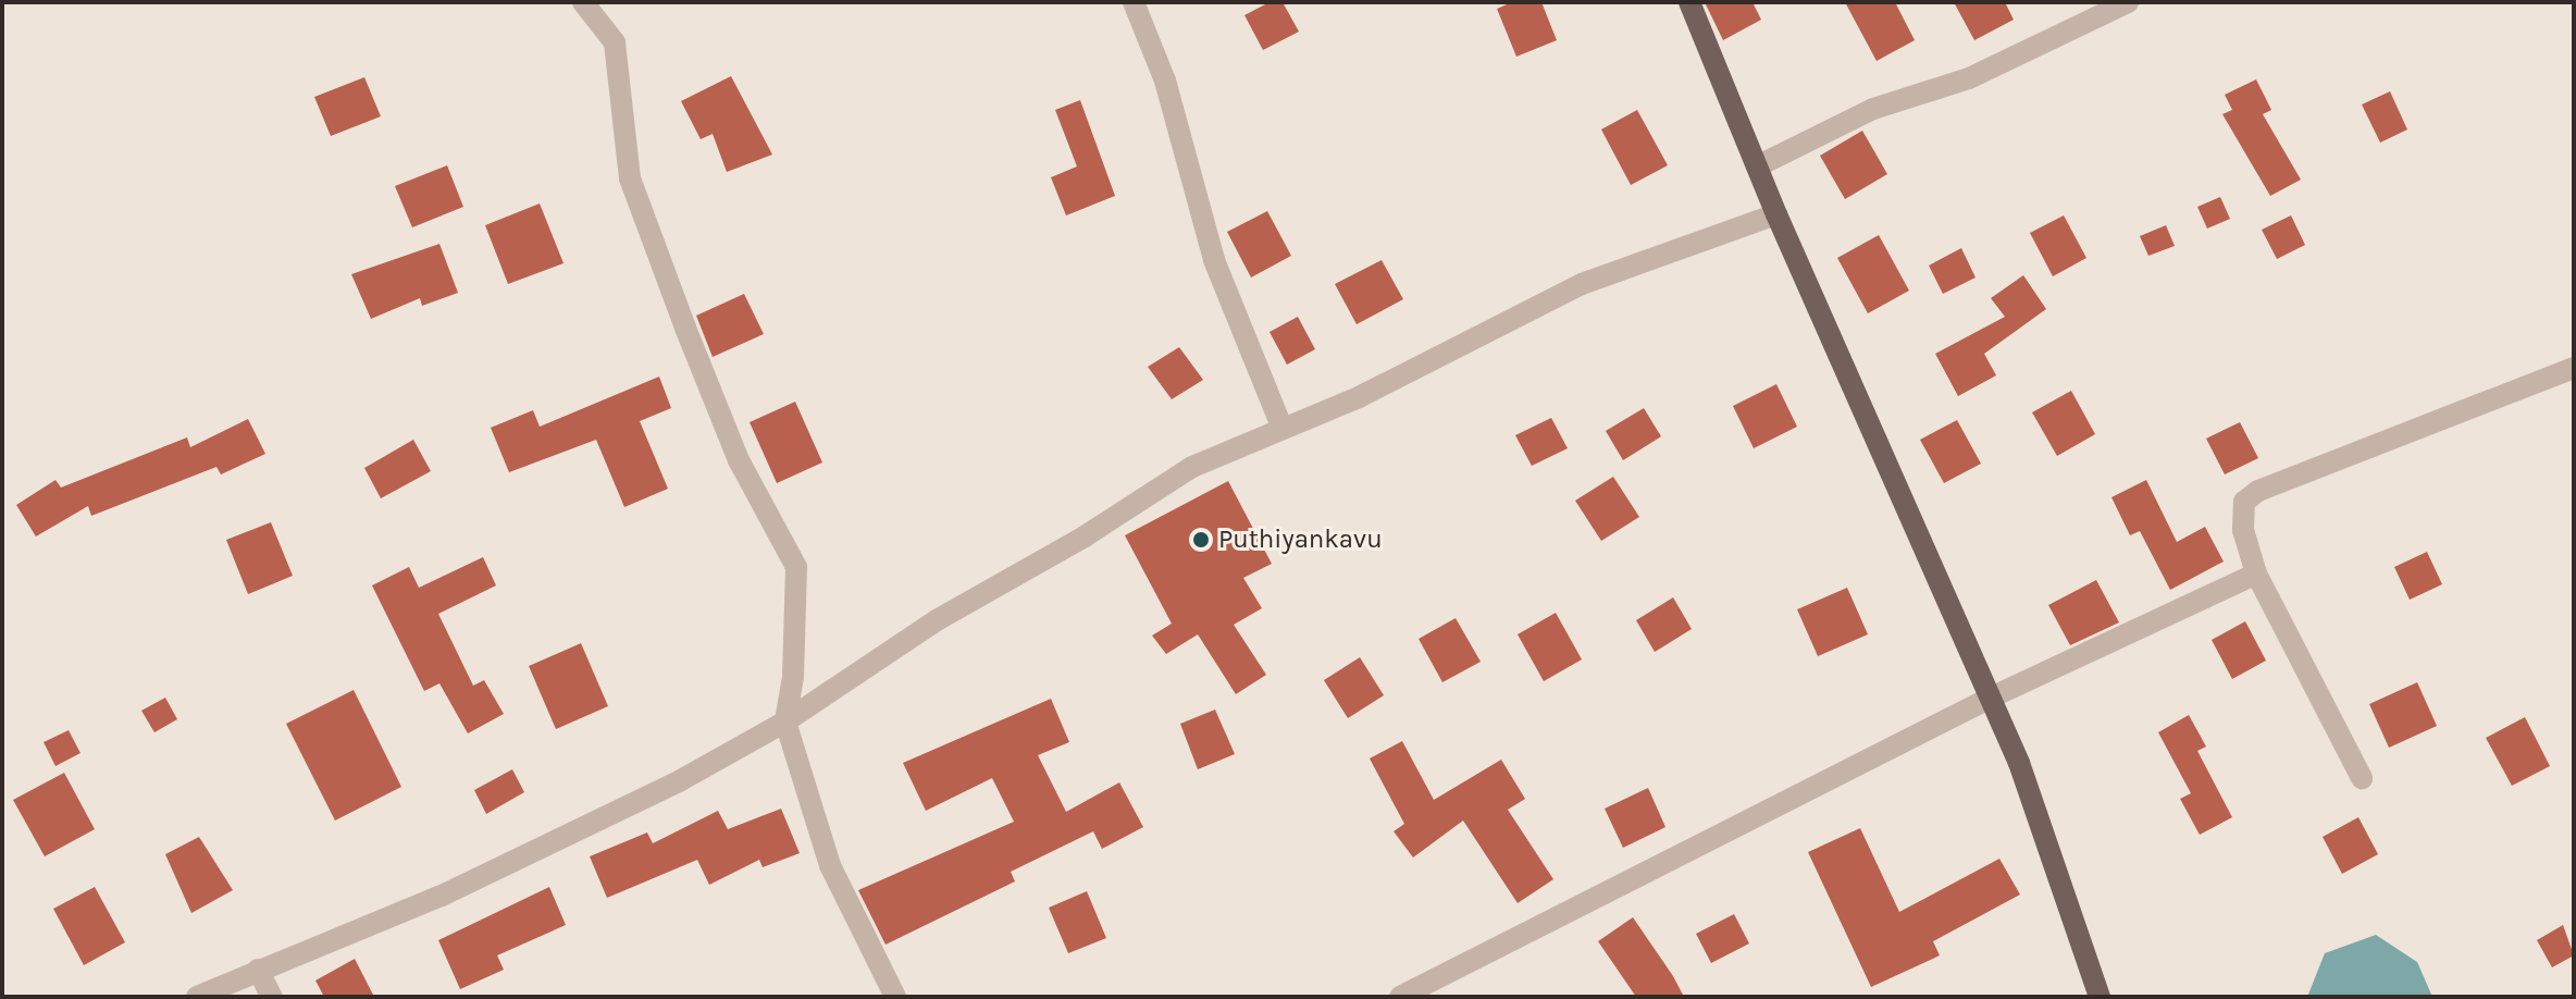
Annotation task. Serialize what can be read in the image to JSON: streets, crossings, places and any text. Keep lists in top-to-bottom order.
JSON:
{
  "places": ["Puthiyankavu"]
}
